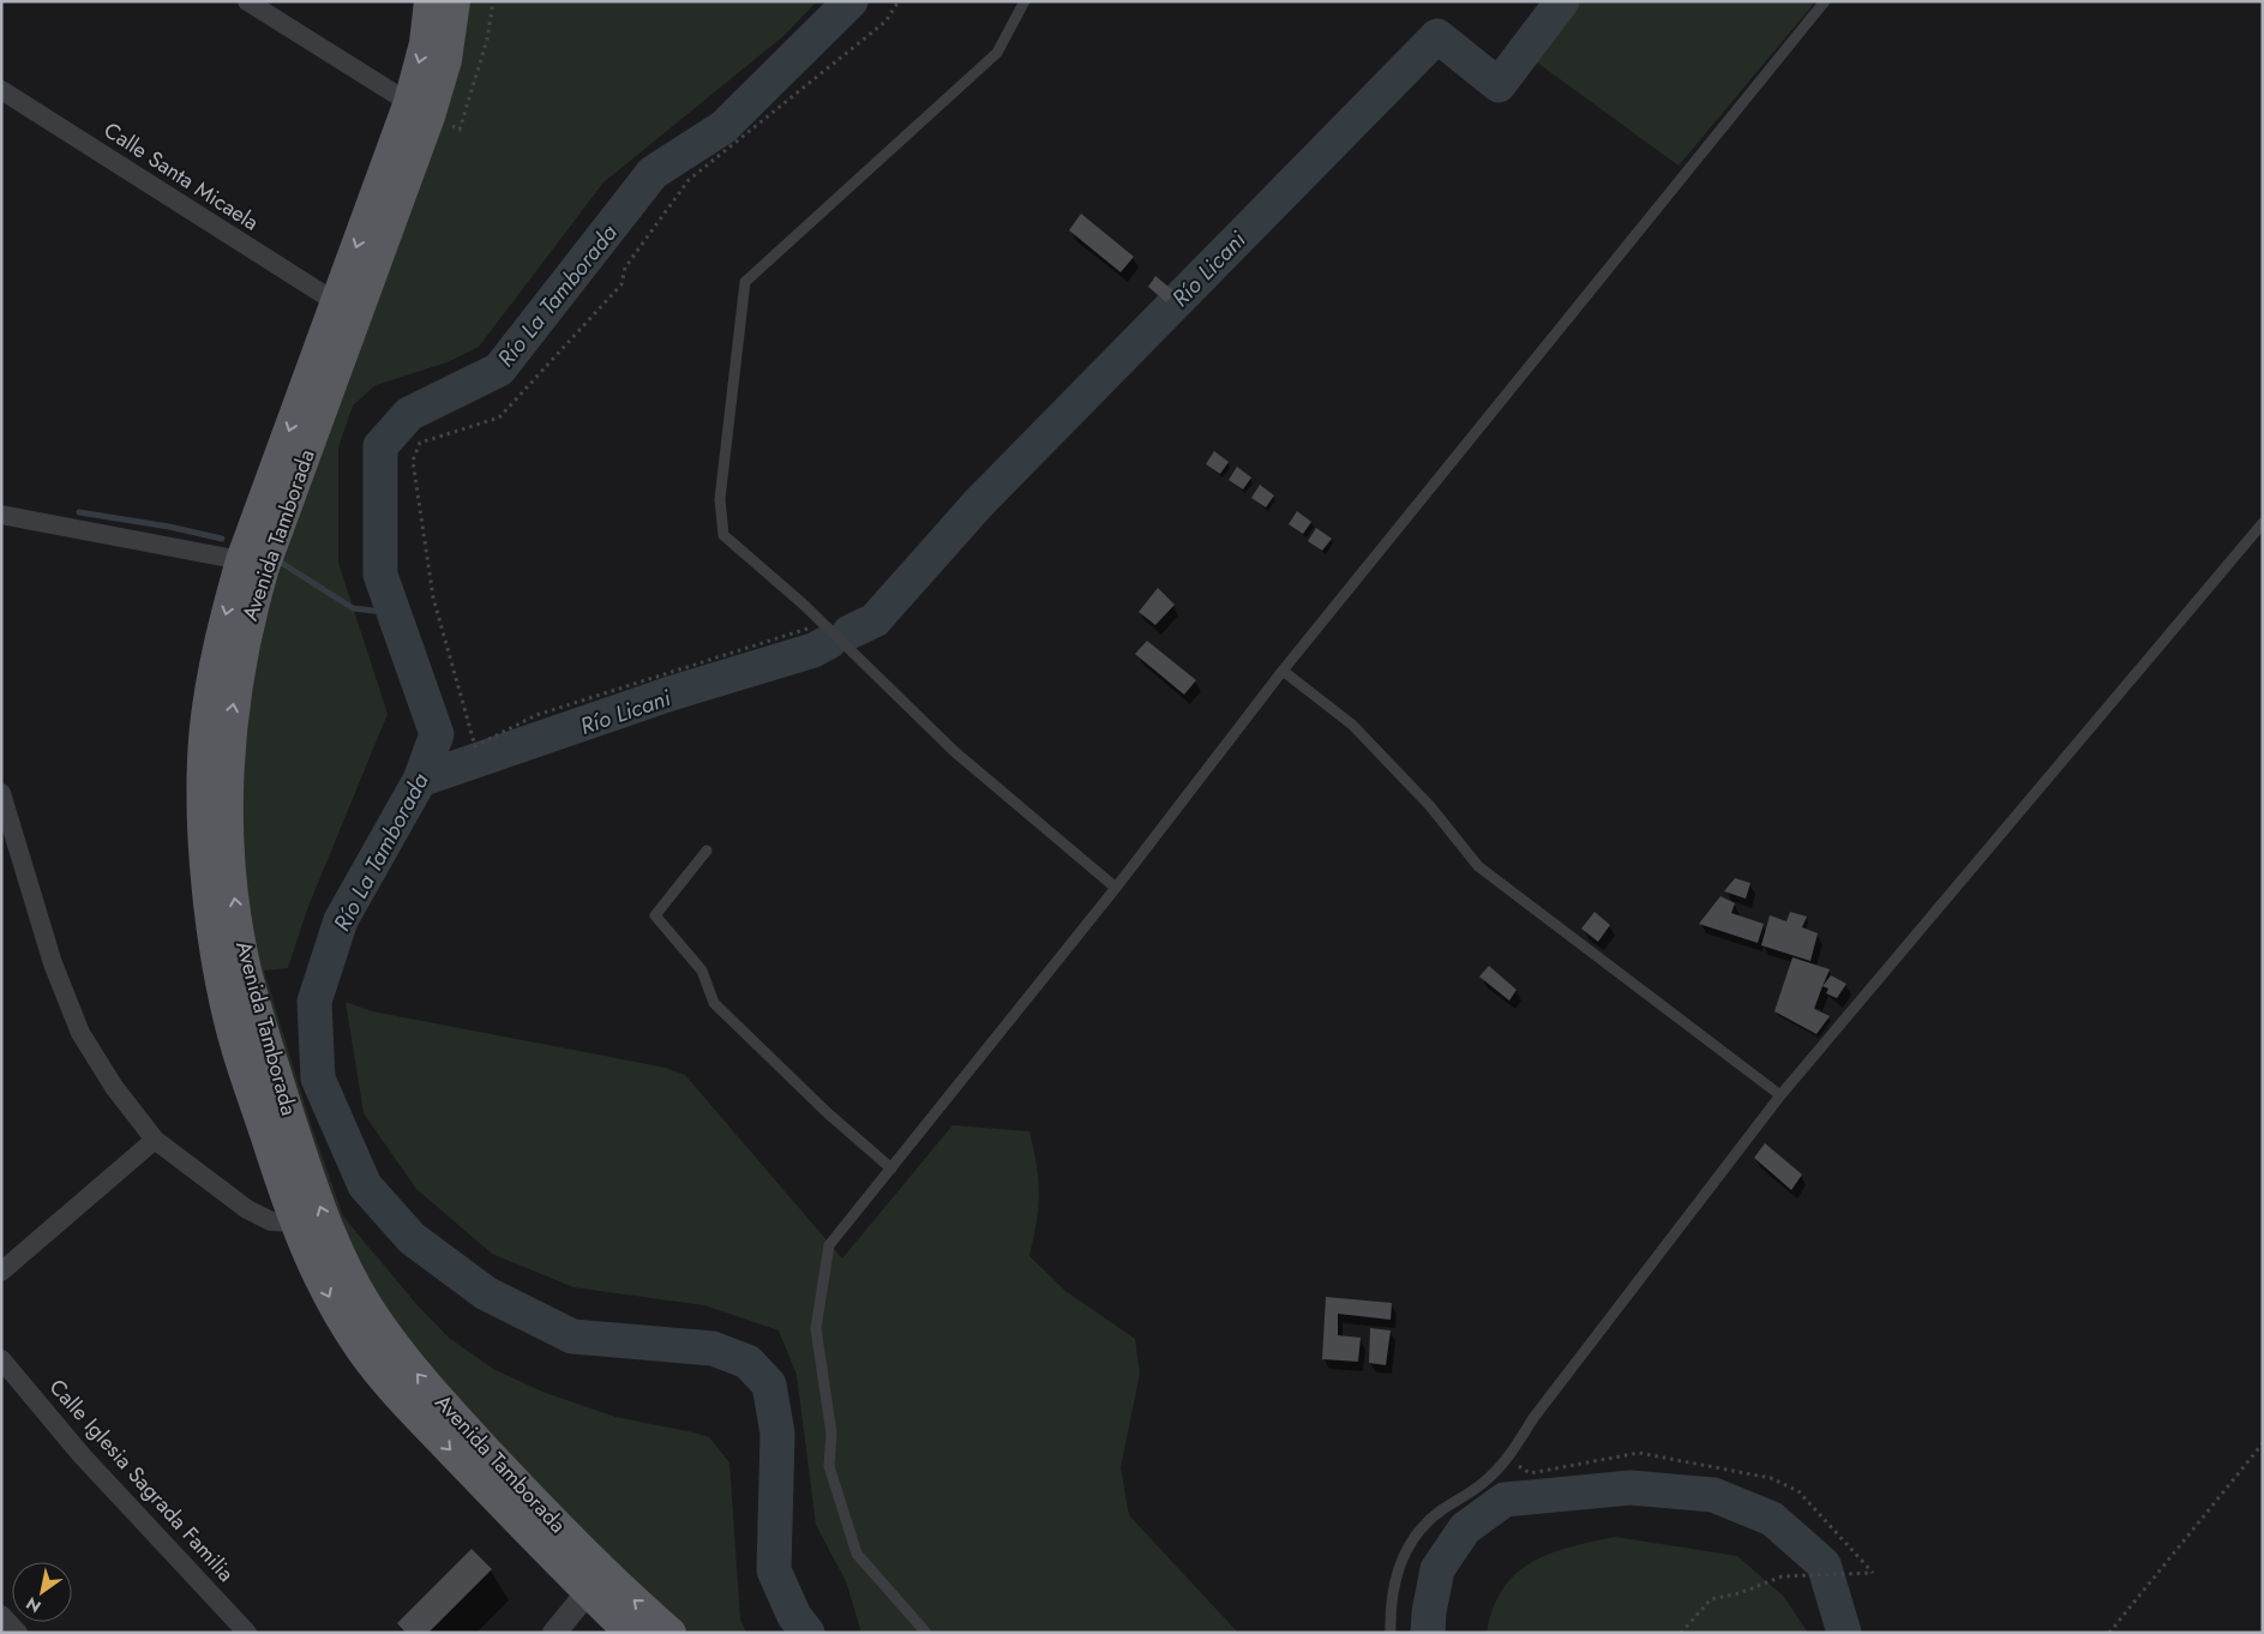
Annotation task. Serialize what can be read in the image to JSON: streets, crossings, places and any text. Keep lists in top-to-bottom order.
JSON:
{
  "streets": {
    "main road": ["Avenida Tamborada"],
    "street": ["Calle Santa Micaela", "Calle Iglesia Sagrada Familia"]
  },
  "crossings": [
    ["Calle Santa Micaela", "Avenida Tamborada"]
  ],
  "water": ["Río Licani", "Río La Tamborada"],
  "north": "bottom left"
}
